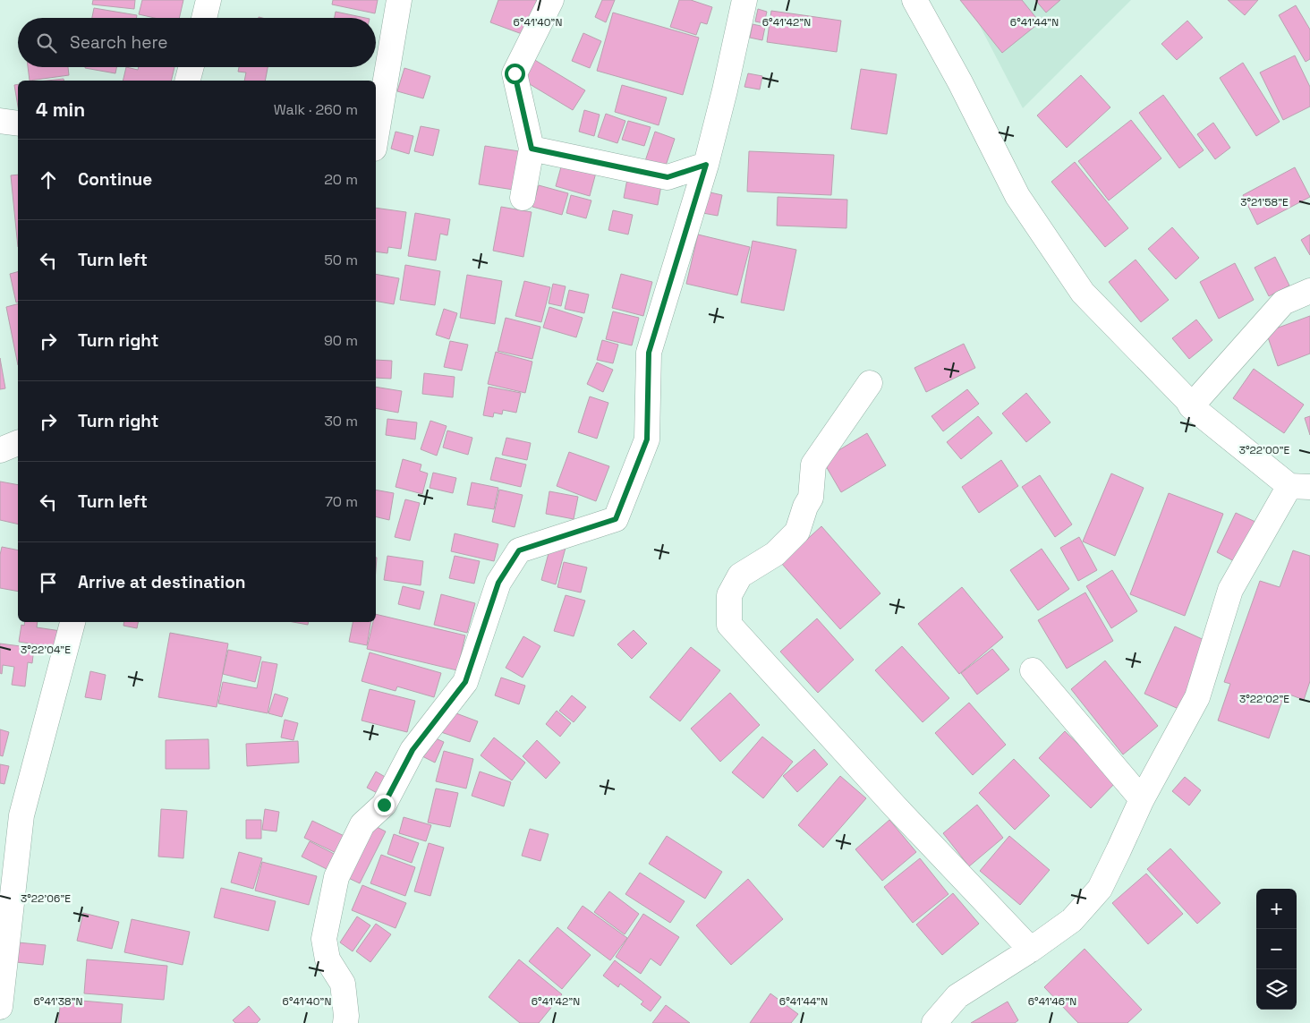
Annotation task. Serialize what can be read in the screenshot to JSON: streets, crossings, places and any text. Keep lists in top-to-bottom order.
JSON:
{
  "page": {
    "search": "Search here",
    "heading": ["4 min", "Walk · 260 m"],
    "list": [
      ["Continue", "20 m"],
      ["Turn left", "50 m"],
      ["Turn right", "90 m"],
      ["Turn right", "30 m"],
      ["Turn left", "70 m"],
      "Arrive at destination"
    ],
    "map_buttons": ["+", "−"]
  },
  "coordinates": [
    "6°41'40\"N",
    "6°41'42\"N",
    "6°41'44\"N",
    "3°21'58\"E",
    "3°22'00\"E",
    "3°22'04\"E",
    "3°22'02\"E",
    "3°22'06\"E",
    "6°41'38\"N",
    "6°41'46\"N"
  ]
}
